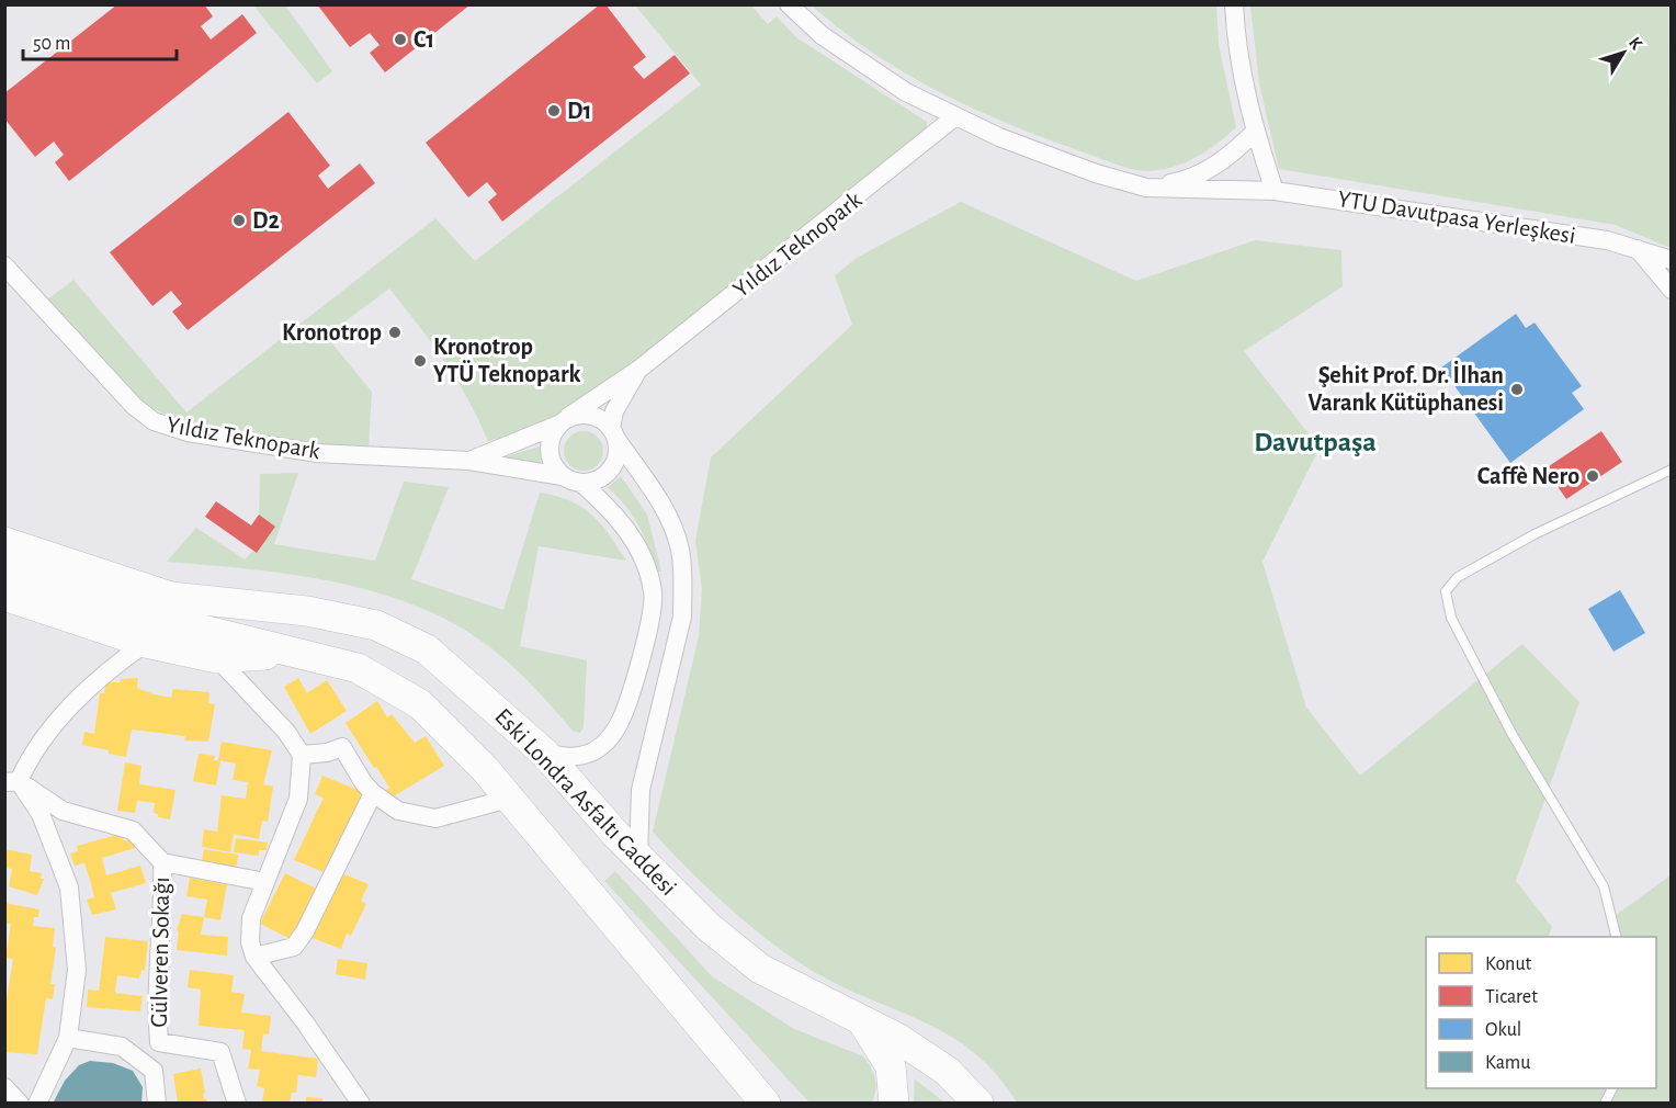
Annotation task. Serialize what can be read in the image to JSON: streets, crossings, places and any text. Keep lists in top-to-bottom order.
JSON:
{
  "streets": {
    "main road": ["Eski Londra Asfaltı Caddesi"],
    "street": ["YTU Davutpasa Yerleşkesi", "Yıldız Teknopark", "Gülveren Sokağı"]
  },
  "crossings": [
    ["YTU Davutpasa Yerleşkesi", "Yıldız Teknopark"]
  ],
  "districts": ["Davutpaşa"],
  "places": [
    "C1",
    "D1",
    "D2",
    "Kronotrop",
    "Kronotrop YTÜ Teknopark",
    "Şehit Prof. Dr. İlhan Varank Kütüphanesi",
    "Caffè Nero"
  ],
  "legend": [
    "Konut",
    "Ticaret",
    "Okul",
    "Kamu"
  ],
  "scale_bar": "50 m",
  "north": "top right"
}
